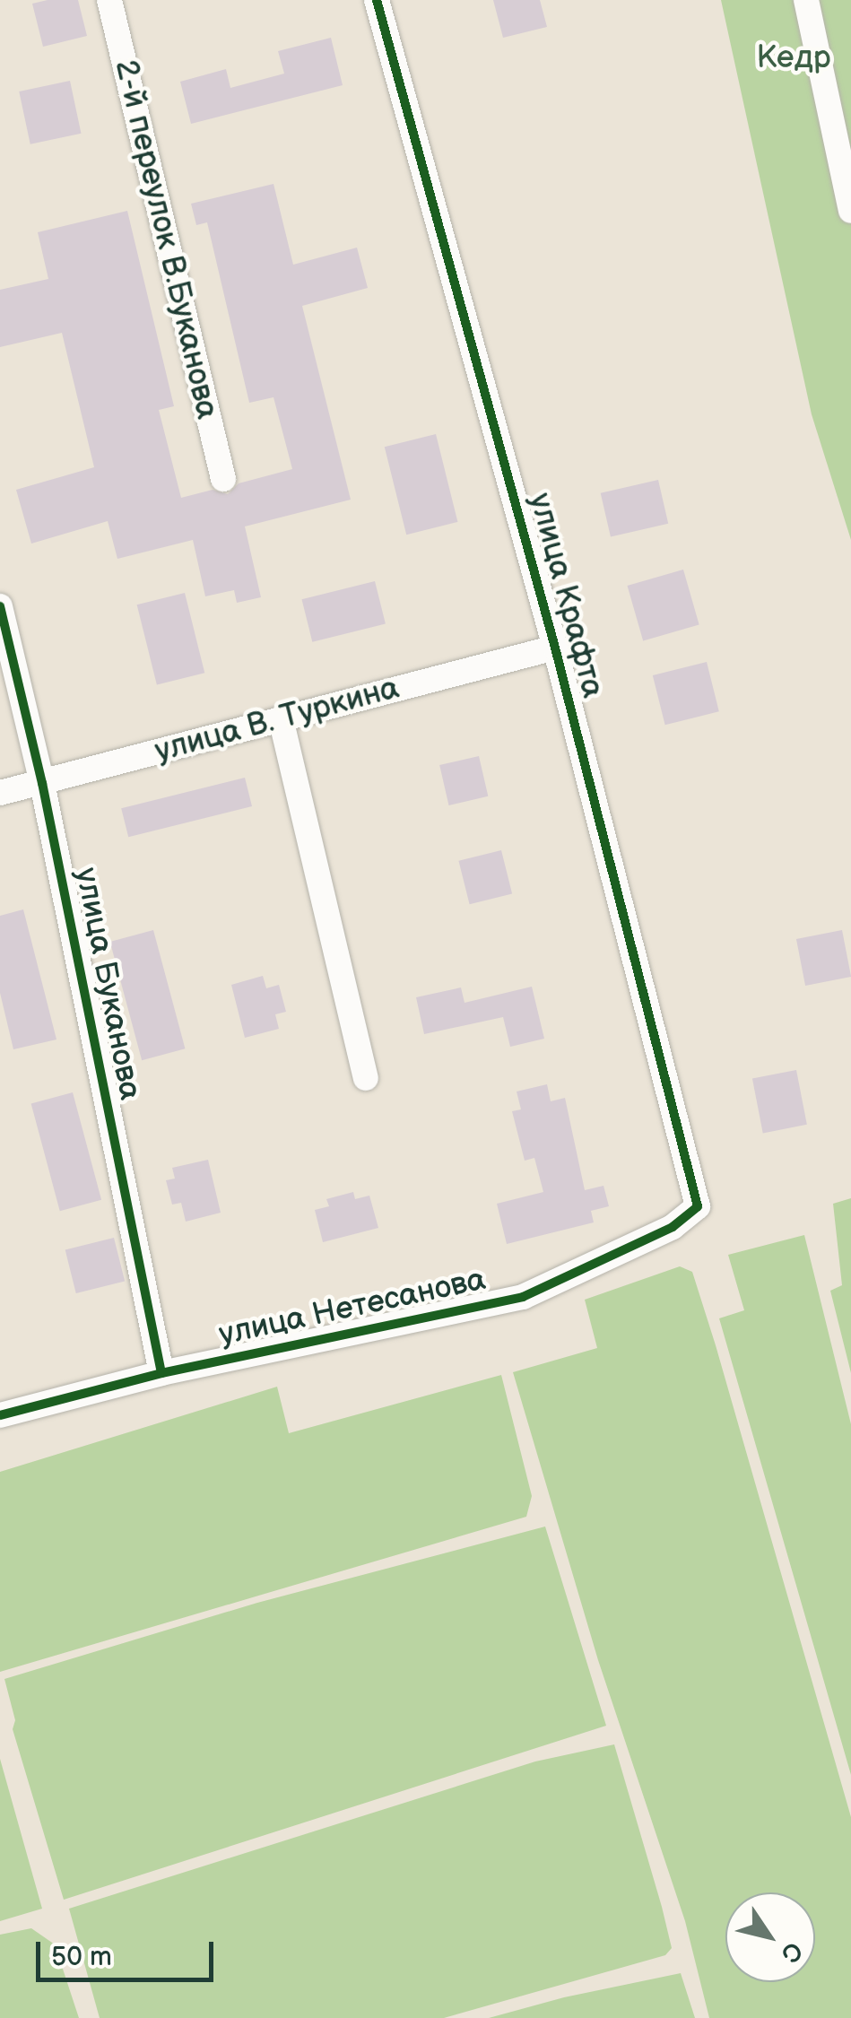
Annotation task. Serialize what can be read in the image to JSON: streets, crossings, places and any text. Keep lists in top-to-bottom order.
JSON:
{
  "streets": {
    "street": [
      "2-й переулок В.Буканова",
      "улица Крафта",
      "улица В. Туркина",
      "улица Буканова",
      "улица Нетесанова"
    ]
  },
  "crossings": [
    ["улица Крафта", "улица В. Туркина"],
    ["улица Крафта", "улица Нетесанова"],
    ["улица В. Туркина", "улица Буканова"],
    ["улица Буканова", "улица Нетесанова"]
  ],
  "parks": ["Кедр"],
  "scale_bar": "50 m",
  "north": "bottom right"
}
